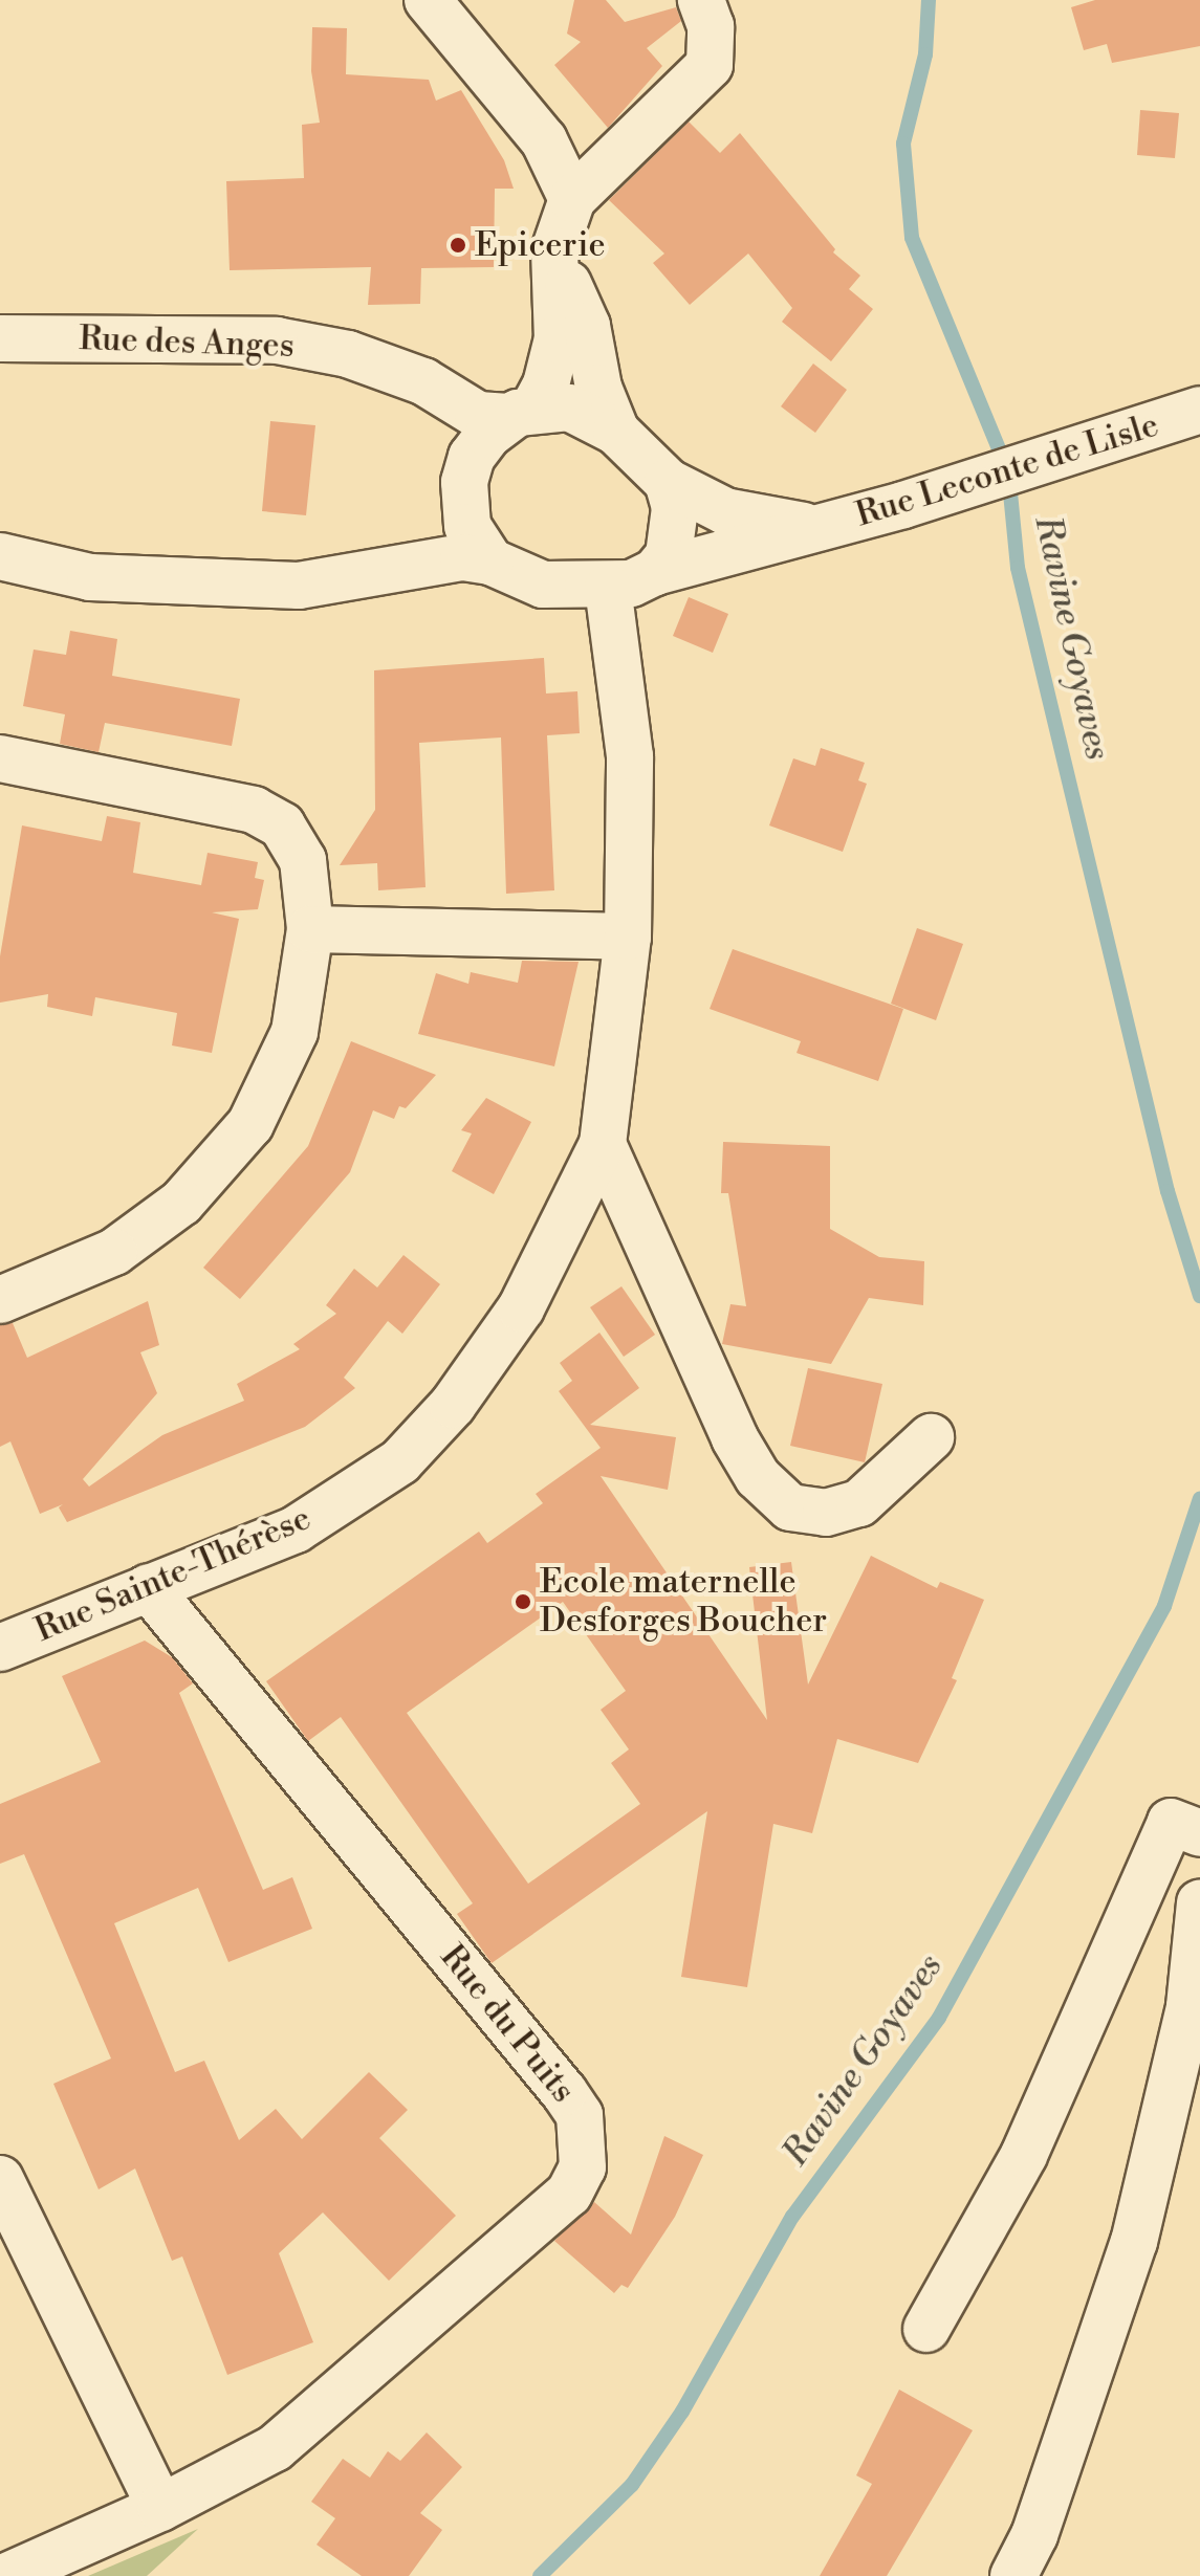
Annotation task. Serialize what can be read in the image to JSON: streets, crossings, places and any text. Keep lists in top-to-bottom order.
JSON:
{
  "streets": {
    "street": [
      "Rue des Anges",
      "Rue Leconte de Lisle",
      "Rue Sainte-Thérèse",
      "Rue du Puits"
    ]
  },
  "crossings": [
    ["Rue des Anges", "Rue Leconte de Lisle"],
    ["Rue des Anges", "Rue Sainte-Thérèse"],
    ["Rue Leconte de Lisle", "Rue Sainte-Thérèse"],
    ["Rue Sainte-Thérèse", "Rue du Puits"]
  ],
  "water": ["Ravine Goyaves"],
  "places": ["Epicerie", "Ecole maternelle Desforges Boucher"]
}
